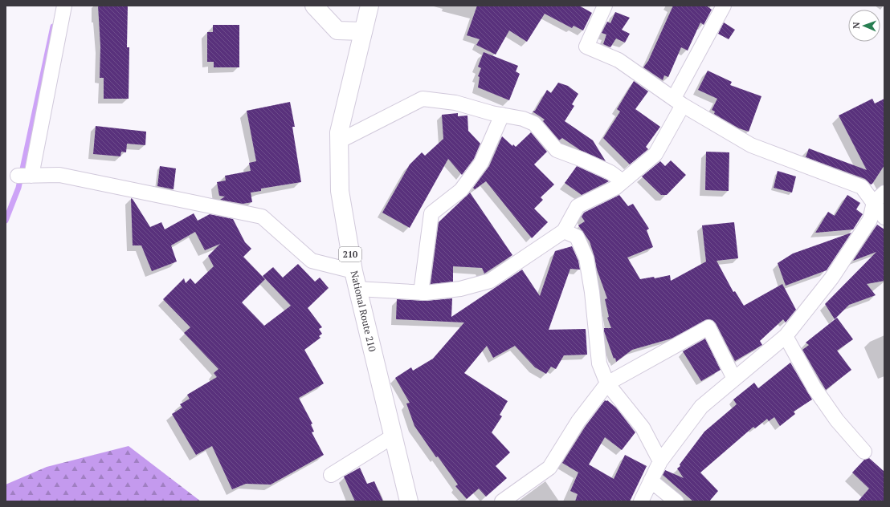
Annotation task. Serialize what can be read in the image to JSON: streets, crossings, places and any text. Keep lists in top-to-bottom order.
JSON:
{
  "streets": {
    "main road": ["210", "National Route 210"]
  },
  "north": "left"
}
